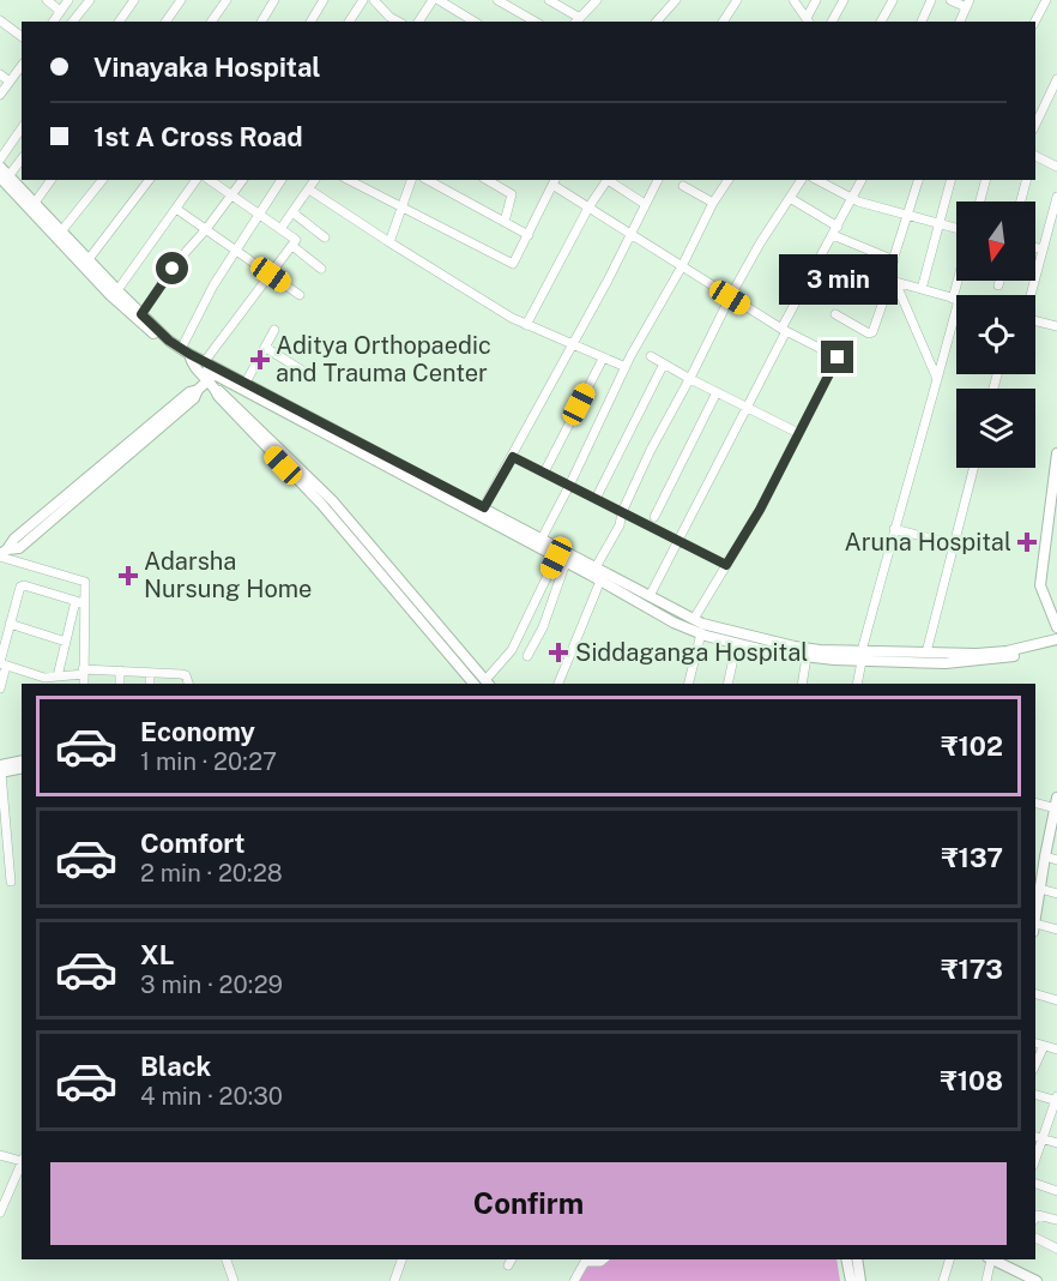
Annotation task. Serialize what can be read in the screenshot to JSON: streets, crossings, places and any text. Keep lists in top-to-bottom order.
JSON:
{
  "places": {
    "health": [
      "Aditya Orthopaedic and Trauma Center",
      "Aruna Hospital",
      "Adarsha Nursung Home",
      "Siddaganga Hospital"
    ]
  },
  "north": "bottom",
  "page": {
    "banner": ["Vinayaka Hospital", "1st A Cross Road"],
    "bubble": "3 min",
    "list": [
      {
        "name": "Economy",
        "note": "1 min · 20:27",
        "value": "₹102"
      },
      {
        "name": "Comfort",
        "note": "2 min · 20:28",
        "value": "₹137"
      },
      {
        "name": "XL",
        "note": "3 min · 20:29",
        "value": "₹173"
      },
      {
        "name": "Black",
        "note": "4 min · 20:30",
        "value": "₹108"
      }
    ],
    "buttons": "Confirm"
  }
}
